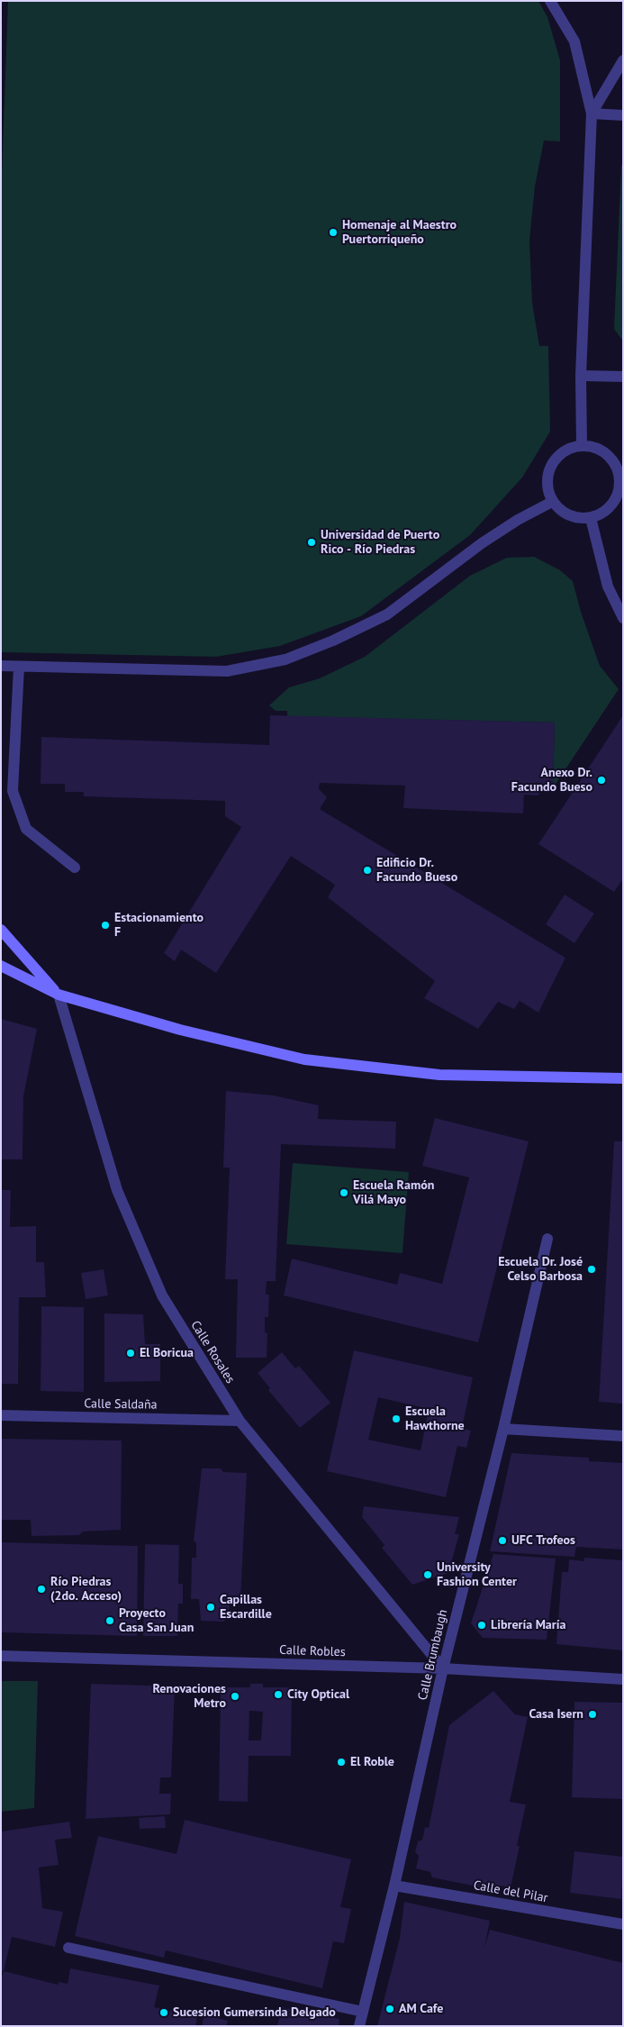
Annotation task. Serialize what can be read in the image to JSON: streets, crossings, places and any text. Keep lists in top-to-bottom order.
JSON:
{
  "streets": {
    "street": [
      "Calle Rosales",
      "Calle Saldaña",
      "Calle Robles",
      "Calle Brumbaugh",
      "Calle del Pilar"
    ]
  },
  "crossings": [
    ["Calle Rosales", "Calle Saldaña"],
    ["Calle Rosales", "Calle Robles"],
    ["Calle Rosales", "Calle Brumbaugh"],
    ["Calle Robles", "Calle Brumbaugh"],
    ["Calle Brumbaugh", "Calle del Pilar"]
  ],
  "places": [
    "Homenaje al Maestro Puertorriqueño",
    "Universidad de Puerto Rico - Río Piedras",
    "Anexo Dr. Facundo Bueso",
    "Edificio Dr. Facundo Bueso",
    "Estacionamiento F",
    "Escuela Ramón Vilá Mayo",
    "Escuela Dr. José Celso Barbosa",
    "El Boricua",
    "Escuela Hawthorne",
    "UFC Trofeos",
    "University Fashion Center",
    "Río Piedras (2do. Acceso)",
    "Capillas Escardille",
    "Proyecto Casa San Juan",
    "Librería María",
    "City Optical",
    "Renovaciones Metro",
    "Casa Isern",
    "El Roble",
    "AM Cafe",
    "Sucesion Gumersinda Delgado"
  ]
}
